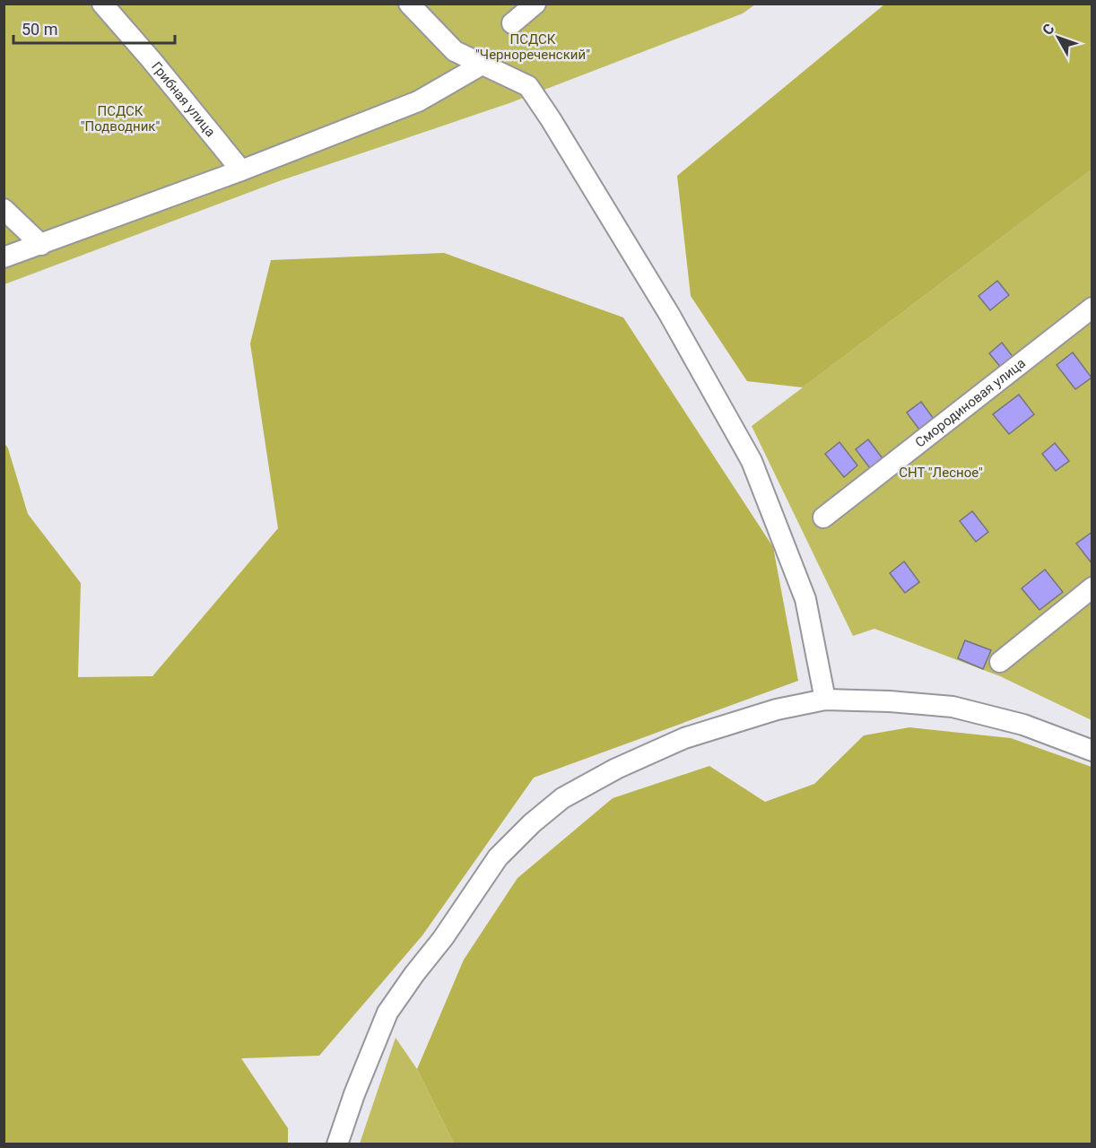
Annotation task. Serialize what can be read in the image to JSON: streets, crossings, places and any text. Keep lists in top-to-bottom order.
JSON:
{
  "streets": {
    "street": ["Грибная улица", "Смородиновая улица"]
  },
  "parks": ["ПСДСК \"Чернореченский\"", "ПСДСК \"Подводник\"", "СНТ \"Лесное\""],
  "scale_bar": "50 m",
  "north": "top left"
}
